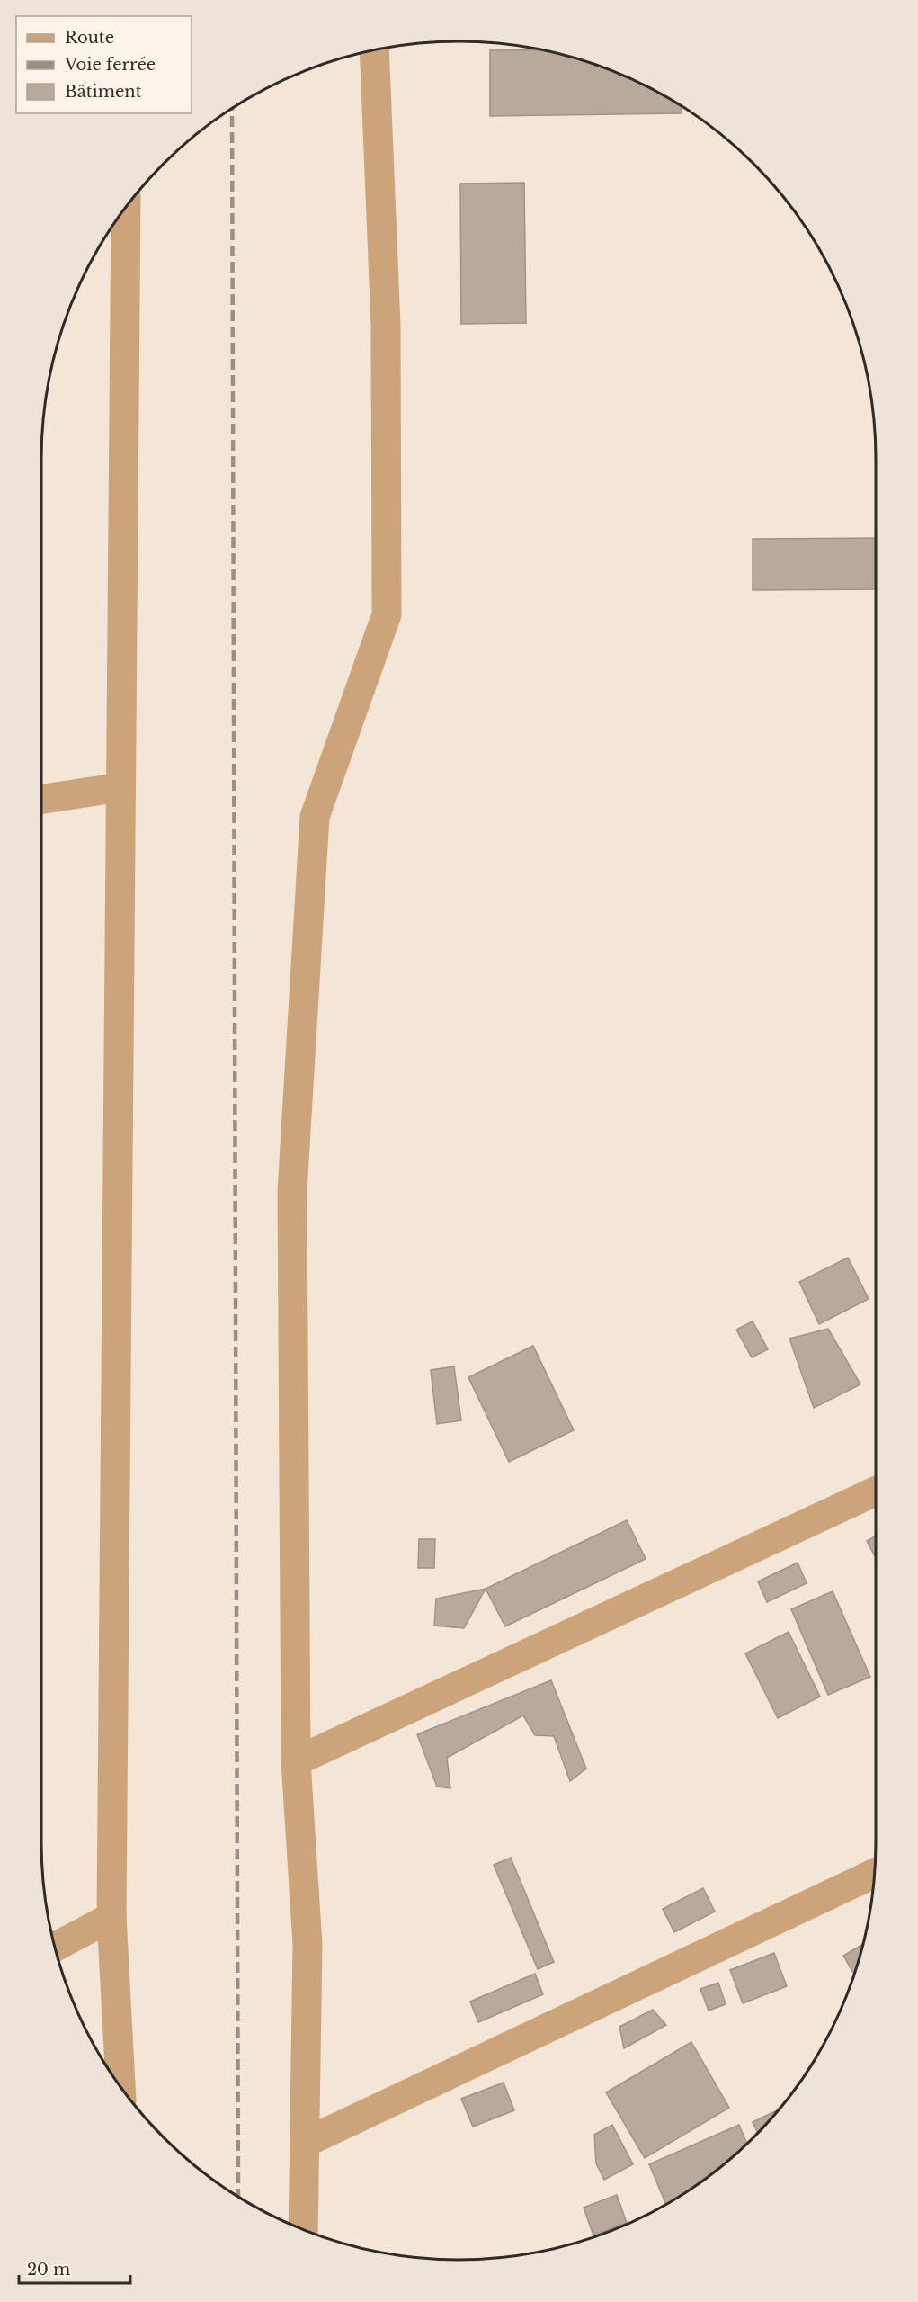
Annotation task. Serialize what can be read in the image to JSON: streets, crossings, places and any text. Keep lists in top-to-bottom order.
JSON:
{
  "legend": ["Route", "Voie ferrée", "Bâtiment"],
  "scale_bar": "20 m"
}
